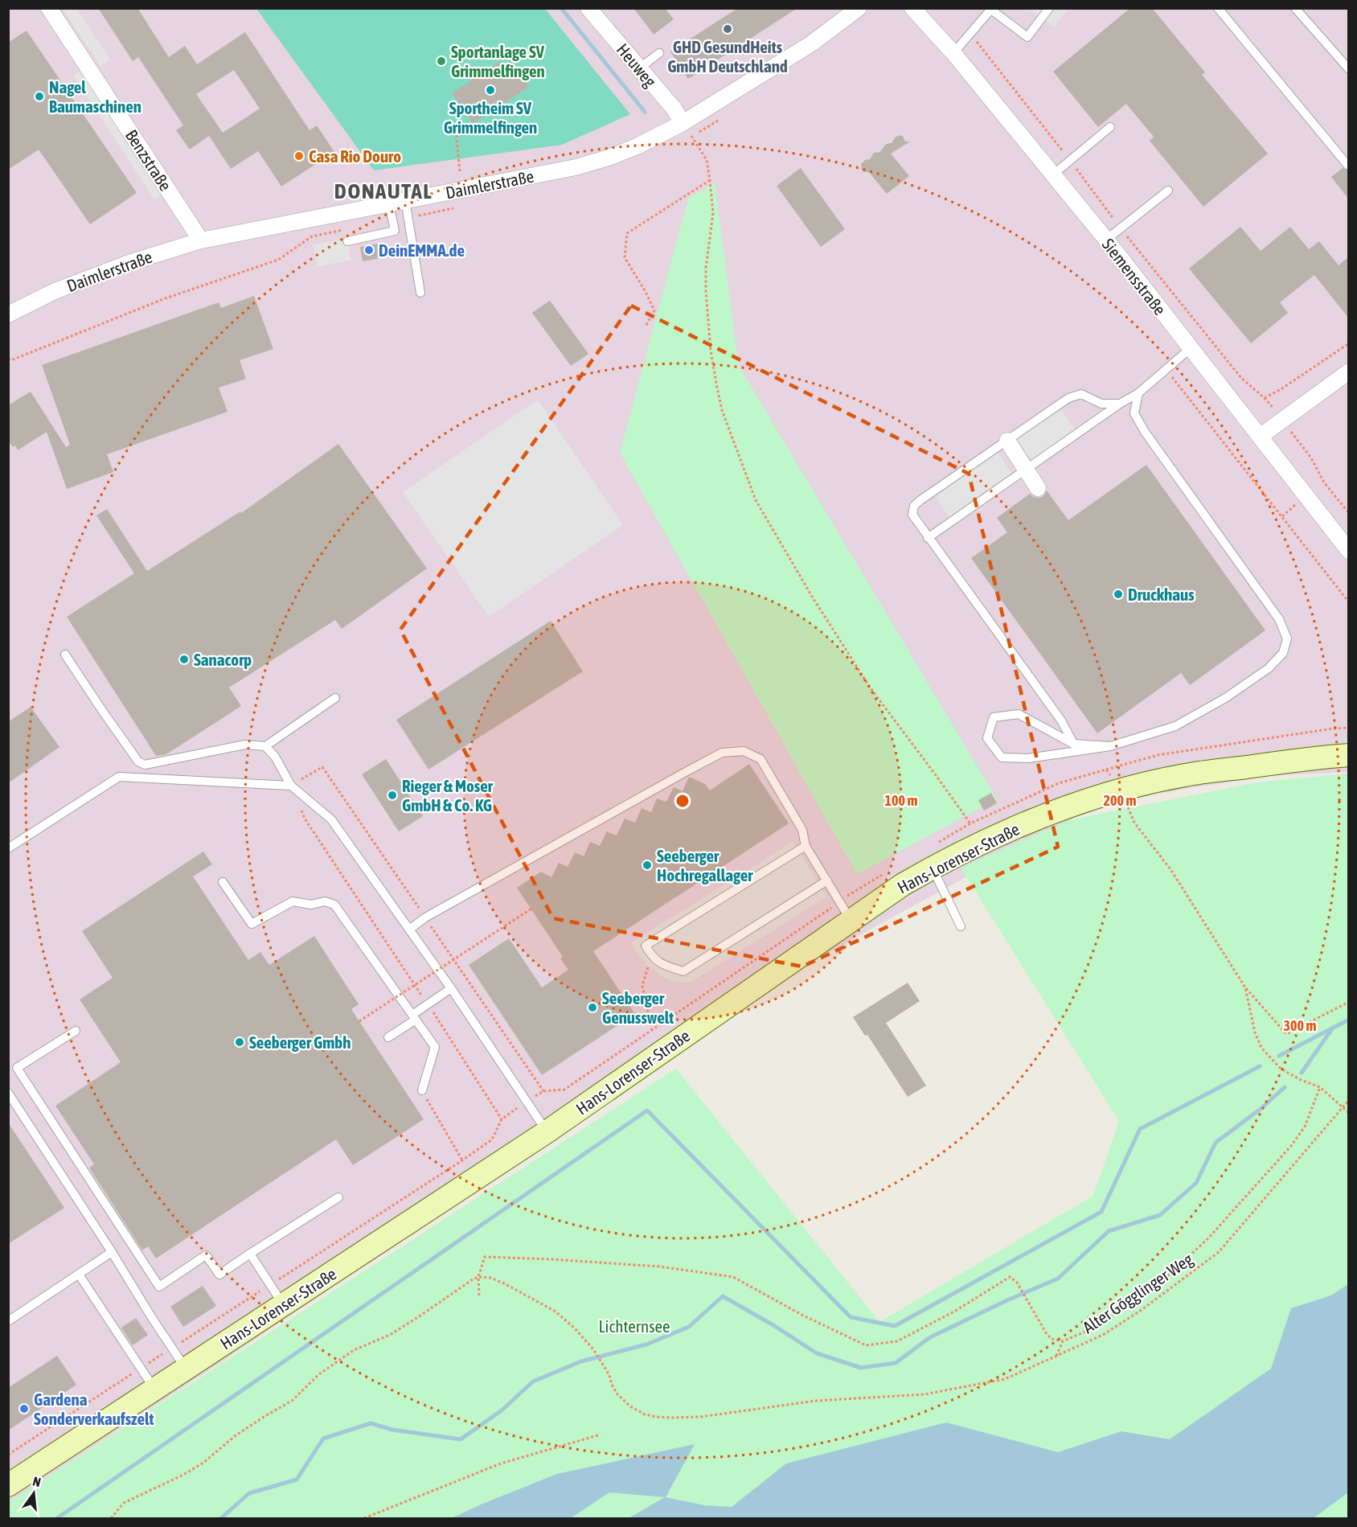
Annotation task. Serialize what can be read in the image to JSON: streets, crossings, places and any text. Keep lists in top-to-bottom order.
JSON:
{
  "streets": {
    "street": [
      "Heuweg",
      "Benzstraße",
      "Daimlerstraße",
      "Siemensstraße",
      "Hans-Lorenser-Straße"
    ],
    "path": ["Alter Gögglinger Weg"]
  },
  "crossings": [
    ["Heuweg", "Daimlerstraße"],
    ["Benzstraße", "Daimlerstraße"]
  ],
  "districts": ["DONAUTAL"],
  "parks": ["Lichternsee"],
  "places": [
    "GHD GesundHeits GmbH Deutschland",
    "Sportanlage SV Grimmelfingen",
    "Sportheim SV Grimmelfingen",
    "Nagel Baumaschinen",
    "Casa Rio Douro",
    "DeinEMMA.de",
    "Druckhaus",
    "Sanacorp",
    "Rieger & Moser GmbH & Co. KG",
    "Seeberger Hochregallager",
    "Seeberger Genusswelt",
    "Seeberger Gmbh",
    "Gardena Sonderverkaufszelt"
  ],
  "north": "top",
  "rings": ["100 m", "200 m", "300 m"]
}
